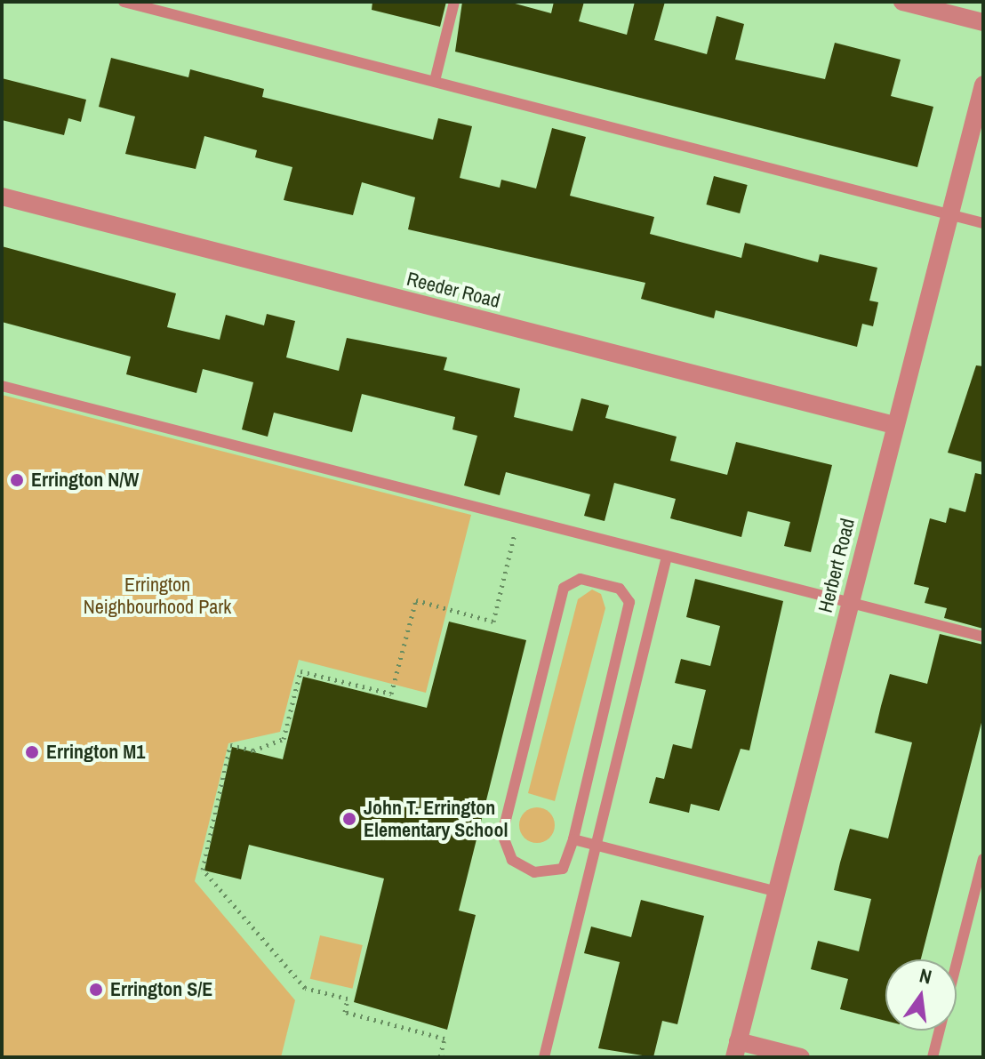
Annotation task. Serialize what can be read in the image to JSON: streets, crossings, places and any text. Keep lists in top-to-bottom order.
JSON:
{
  "streets": {
    "street": ["Reeder Road", "Herbert Road"]
  },
  "crossings": [
    ["Reeder Road", "Herbert Road"]
  ],
  "parks": ["Errington Neighbourhood Park"],
  "places": [
    "Errington N/W",
    "Errington M1",
    "John T. Errington Elementary School",
    "Errington S/E"
  ],
  "north": "top"
}
